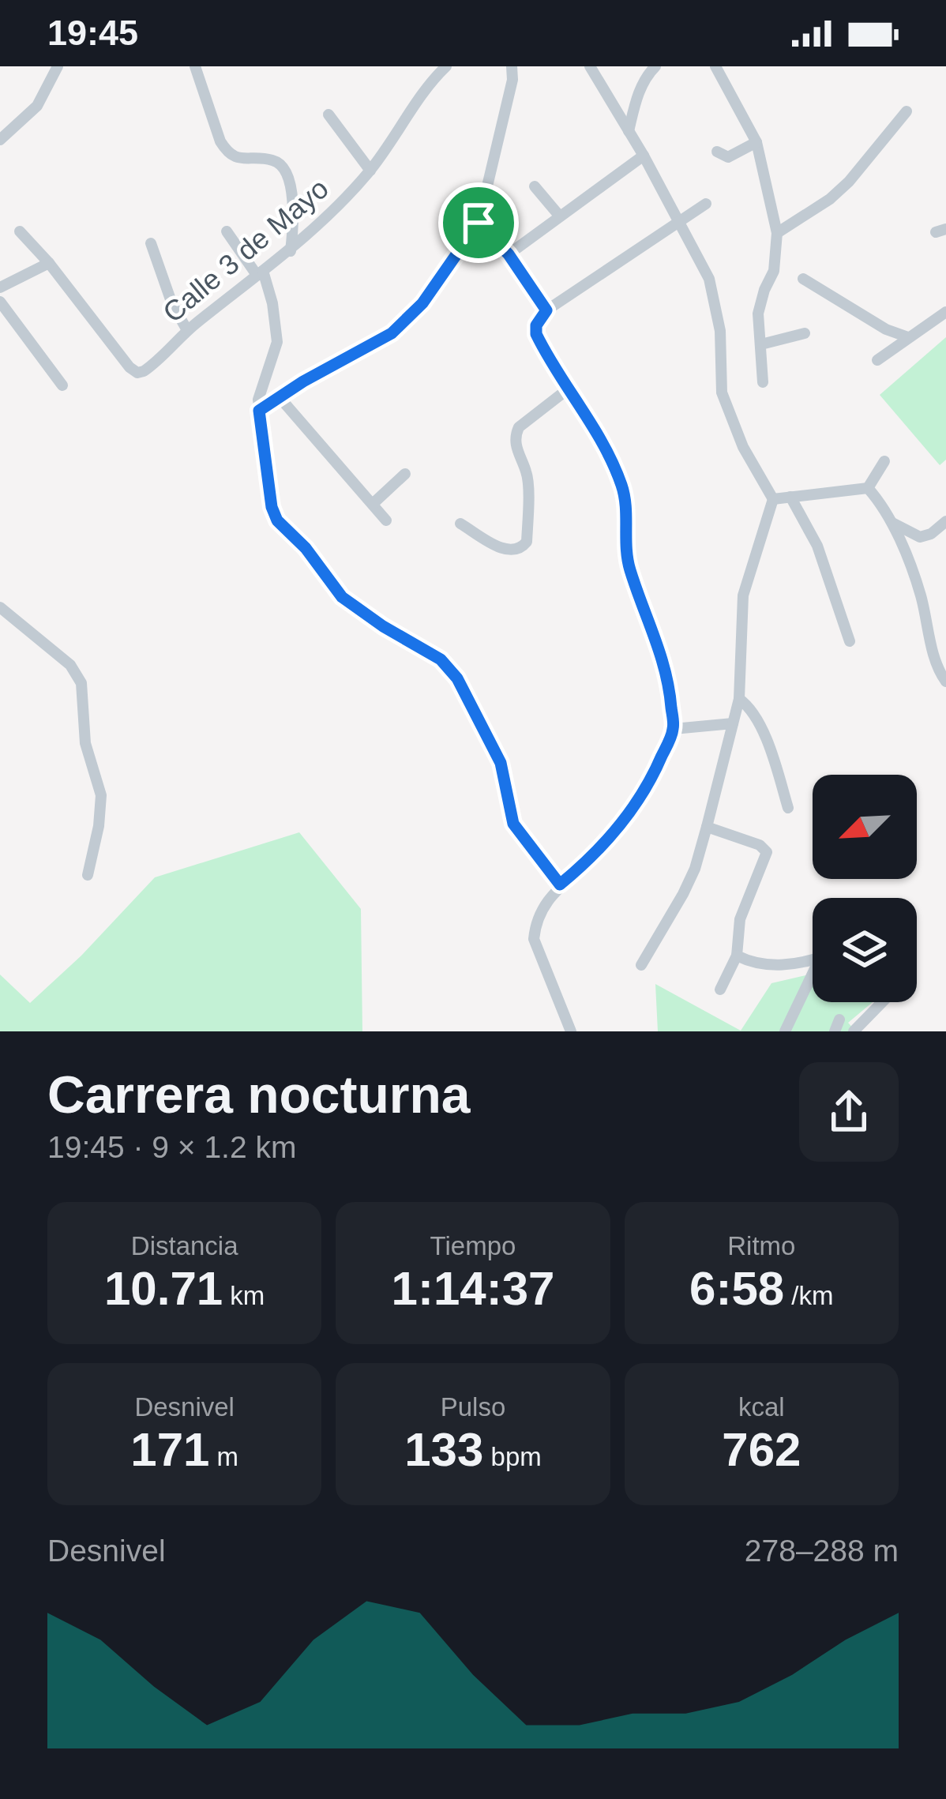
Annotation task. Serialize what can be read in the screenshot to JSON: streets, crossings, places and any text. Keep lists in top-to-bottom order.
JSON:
{
  "streets": {
    "street": ["Calle 3 de Mayo"]
  },
  "north": "bottom left",
  "page": {
    "status": "19:45",
    "heading": ["Carrera nocturna", "19:45 · 9 × 1.2 km"],
    "stats": [
      ["Distancia", "10.71 km"],
      ["Tiempo", "1:14:37"],
      ["Ritmo", "6:58 /km"],
      ["Desnivel", "171 m"],
      ["Pulso", "133 bpm"],
      ["kcal", "762"]
    ],
    "chart": ["Desnivel", "278–288 m"]
  }
}
